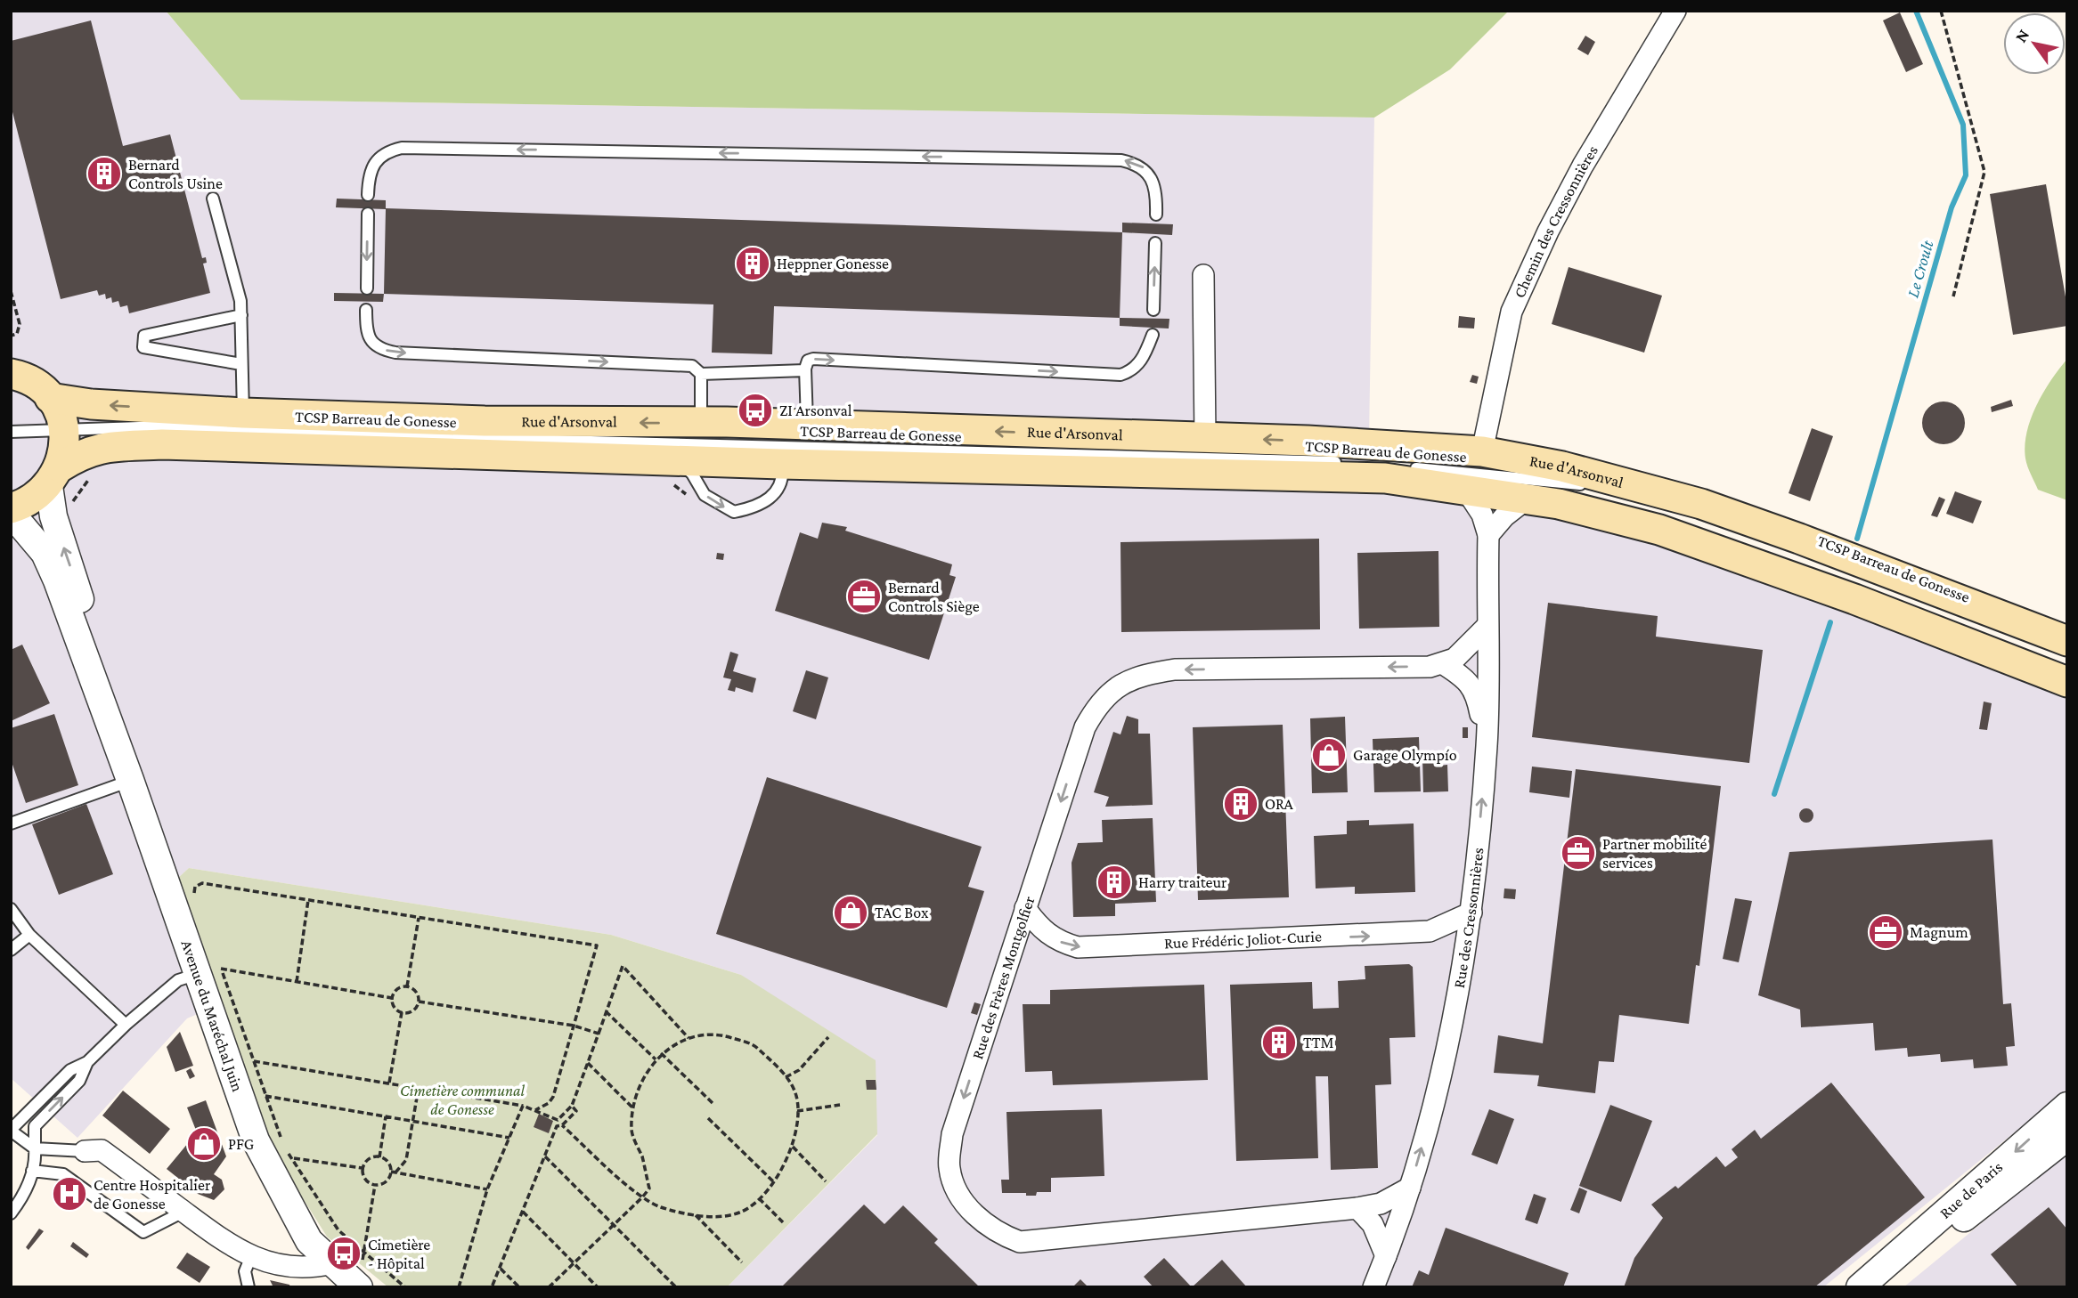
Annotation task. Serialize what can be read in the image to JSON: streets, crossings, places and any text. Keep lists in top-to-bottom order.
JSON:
{
  "streets": {
    "main road": ["Rue d'Arsonval"],
    "street": [
      "Chemin des Cressonnières",
      "Rue des Cressonnières",
      "Rue Frédéric Joliot-Curie",
      "Rue des Frères Montgolfier",
      "Avenue du Maréchal Juin",
      "Rue de Paris"
    ],
    "lane": ["TCSP Barreau de Gonesse"]
  },
  "crossings": [
    ["Chemin des Cressonnières", "Rue d'Arsonval"],
    ["TCSP Barreau de Gonesse", "Rue d'Arsonval"],
    ["Rue d'Arsonval", "Rue des Cressonnières"],
    ["Rue d'Arsonval", "Avenue du Maréchal Juin"],
    ["Rue des Cressonnières", "Rue Frédéric Joliot-Curie"],
    ["Rue des Cressonnières", "Rue des Frères Montgolfier"],
    ["Rue Frédéric Joliot-Curie", "Rue des Frères Montgolfier"]
  ],
  "one_way": ["Rue des Cressonnières", "Rue Frédéric Joliot-Curie"],
  "water": ["Le Croult"],
  "parks": ["Cimetière communal de Gonesse"],
  "places": {
    "building": [
      "Bernard Controls Usine",
      "Heppner Gonesse",
      "ORA",
      "Harry traiteur",
      "TTM"
    ],
    "bus stop": ["ZI Arsonval", "Cimetière - Hôpital"],
    "office": ["Bernard Controls Siège", "Partner mobilité services", "Magnum"],
    "shop": ["Garage Olympío", "TAC Box", "PFG"],
    "hospital": ["Centre Hospitalier de Gonesse"]
  },
  "north": "top left"
}
